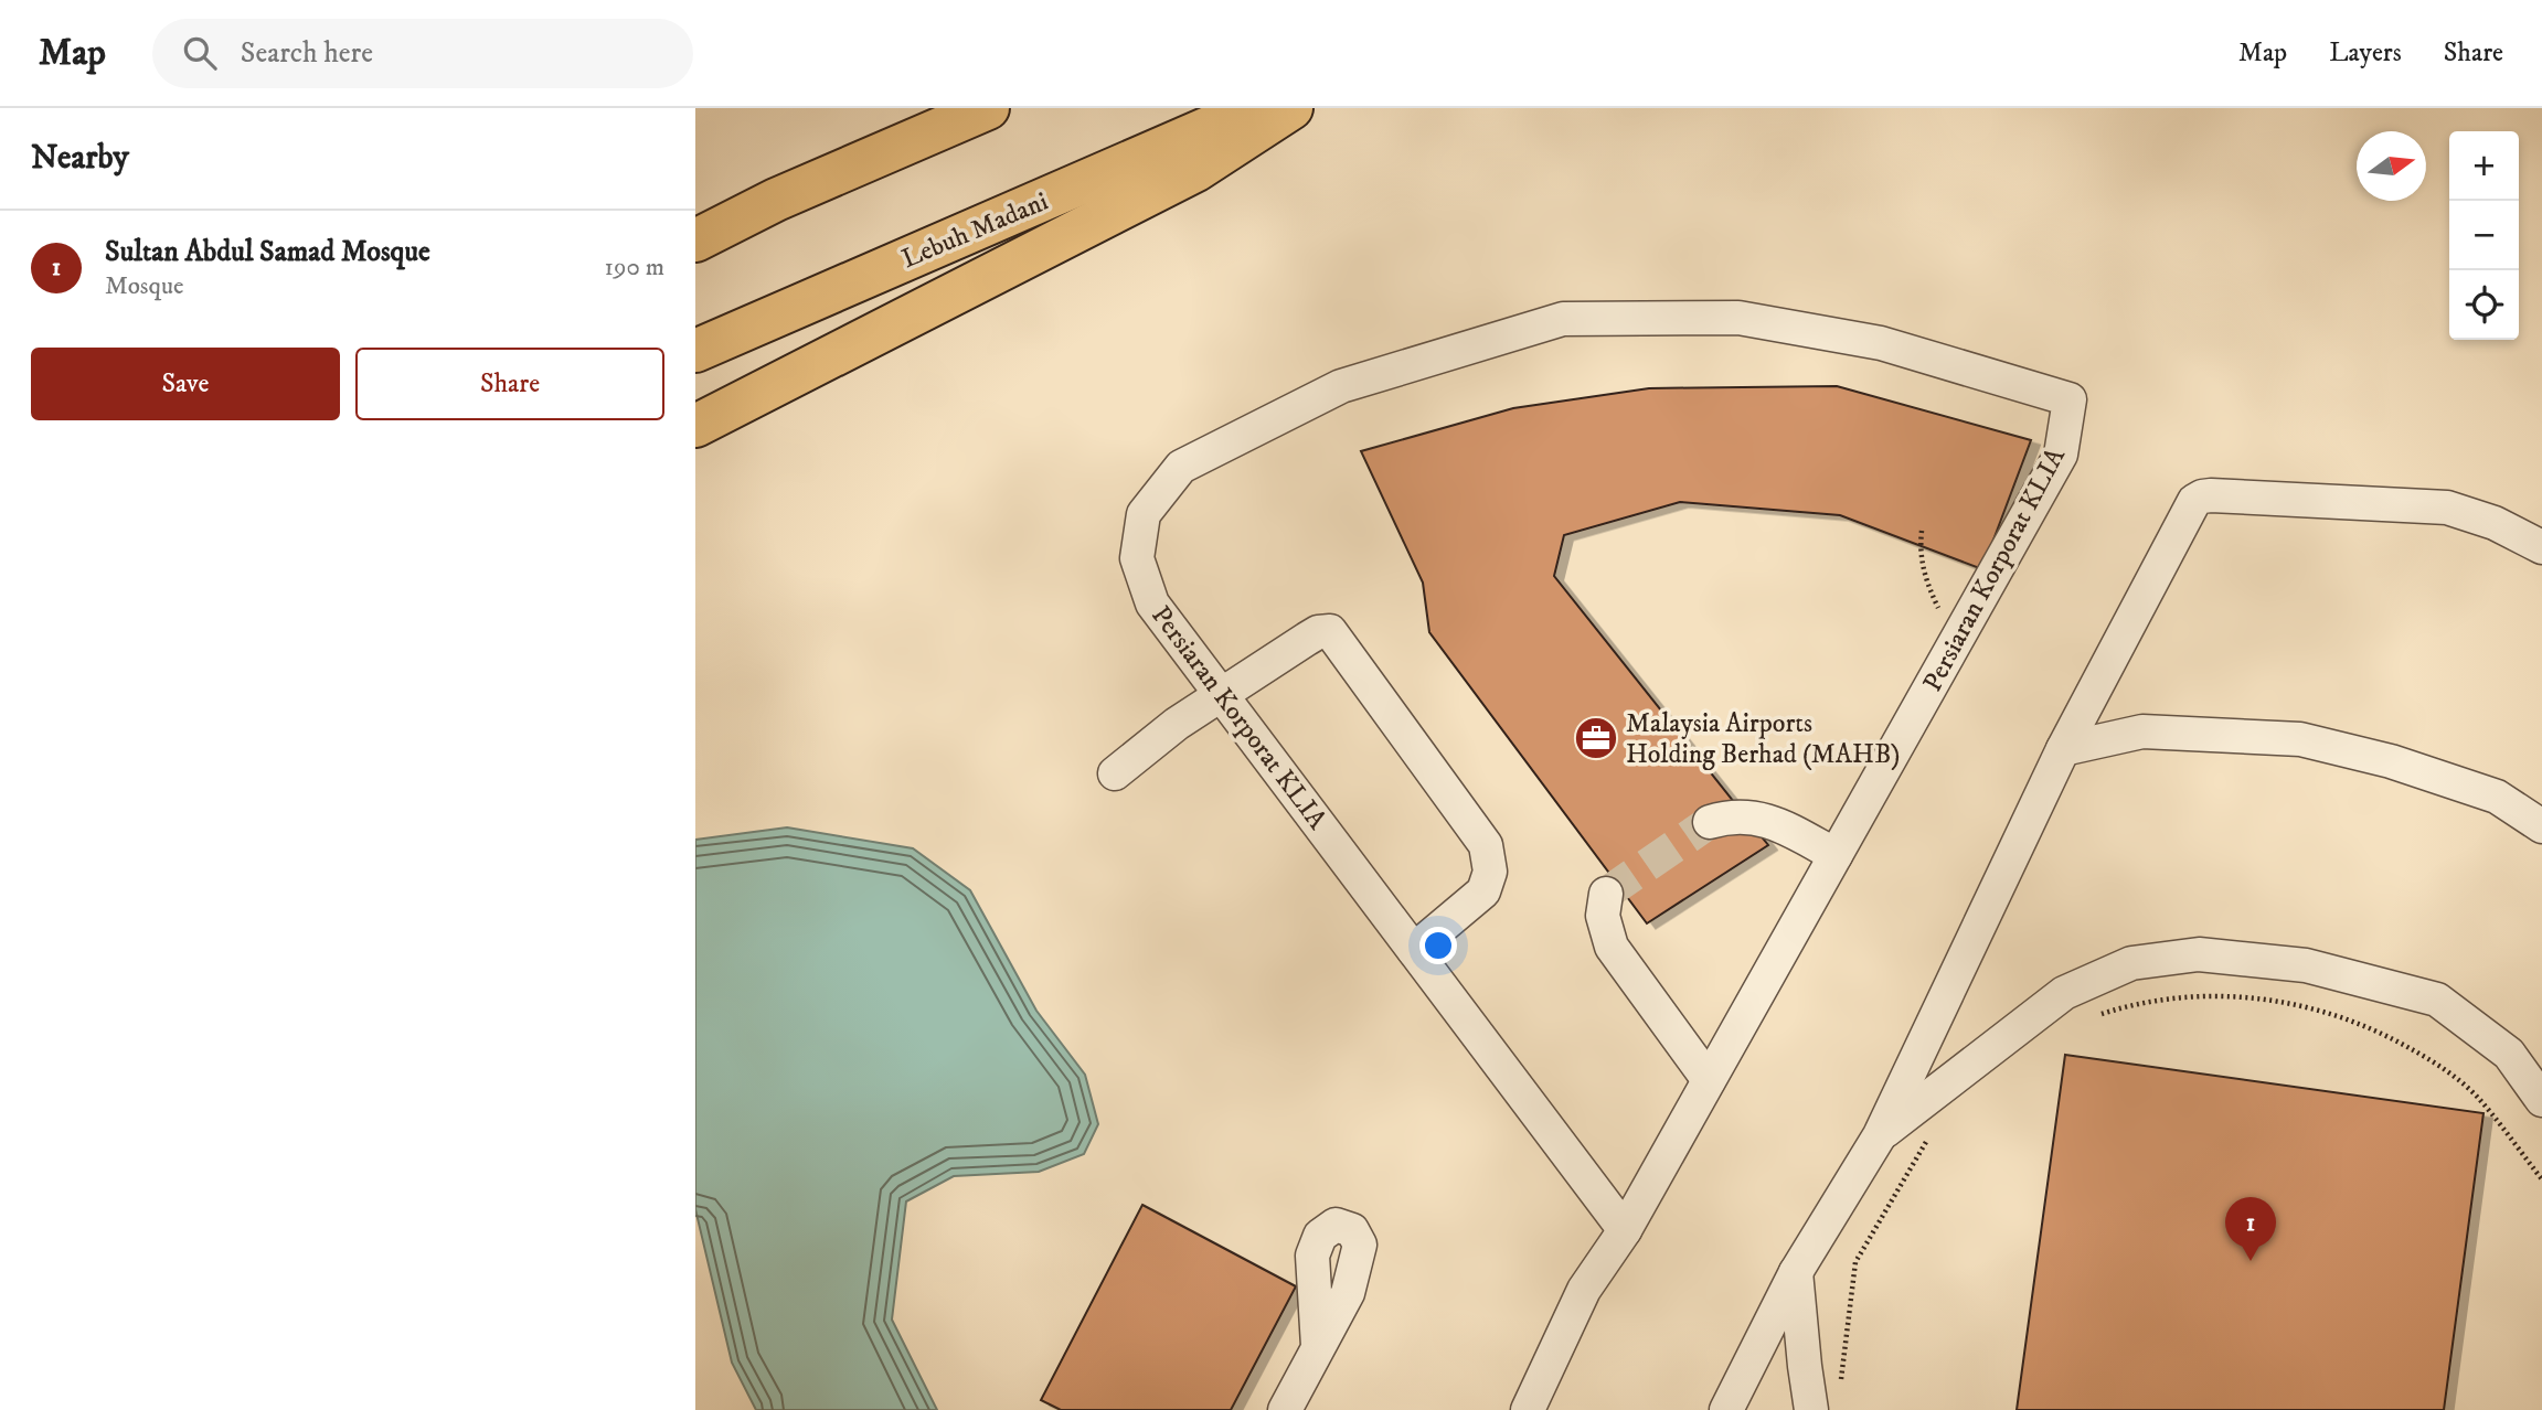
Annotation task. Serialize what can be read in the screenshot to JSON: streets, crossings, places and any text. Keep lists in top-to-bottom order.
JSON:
{
  "streets": {
    "highway": ["Lebuh Madani"],
    "lane": ["Persiaran Korporat KLIA"]
  },
  "places": {
    "office": ["Malaysia Airports Holding Berhad (MAHB)"]
  },
  "north": "right",
  "page": {
    "header": "Map",
    "search": "Search here",
    "nav": ["Map", "Layers", "Share"],
    "heading": "Nearby",
    "map_buttons": ["+", "−"],
    "list": [
      {
        "mark": "1",
        "name": "Sultan Abdul Samad Mosque",
        "note": "Mosque",
        "value": "190 m"
      }
    ],
    "buttons": ["Save", "Share"],
    "pins": "1"
  }
}
